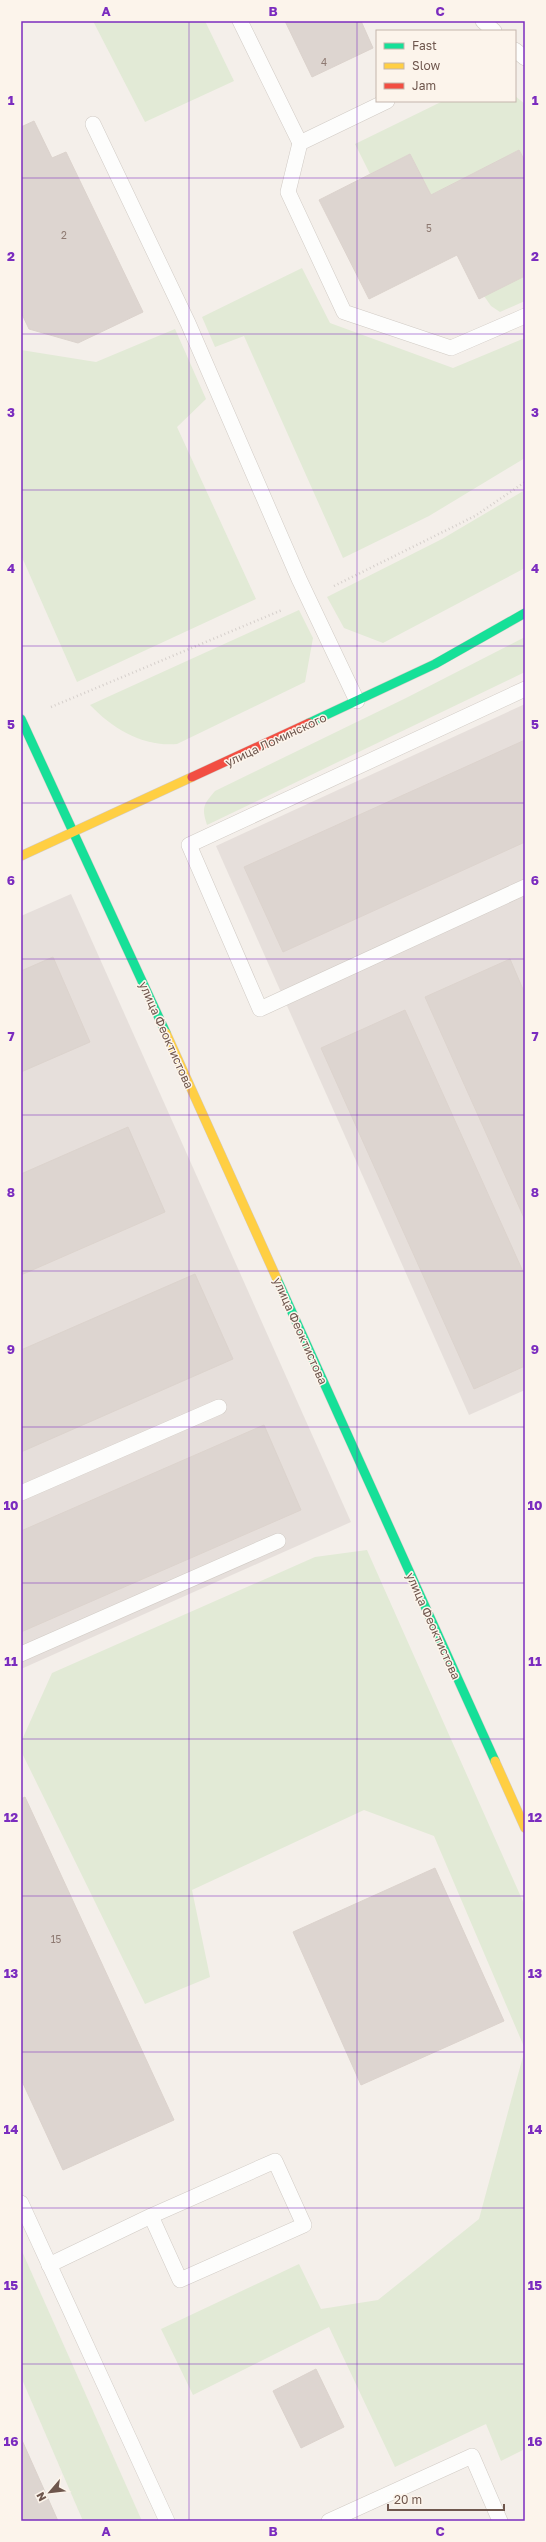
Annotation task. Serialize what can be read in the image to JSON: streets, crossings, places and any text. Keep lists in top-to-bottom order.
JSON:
{
  "streets": {
    "street": ["улица Ломинского", "улица Феоктистова"]
  },
  "crossings": [
    ["улица Ломинского", "улица Феоктистова"]
  ],
  "house_numbers": [
    "4",
    "5",
    "2",
    "15"
  ],
  "legend": ["Fast", "Slow", "Jam"],
  "scale_bar": "20 m",
  "north": "bottom left",
  "grid": {
    "columns": ["A", "B", "C"],
    "rows": [
      "1",
      "2",
      "3",
      "4",
      "5",
      "6",
      "7",
      "8",
      "9",
      "10",
      "11",
      "12",
      "13",
      "14",
      "15",
      "16"
    ]
  }
}
